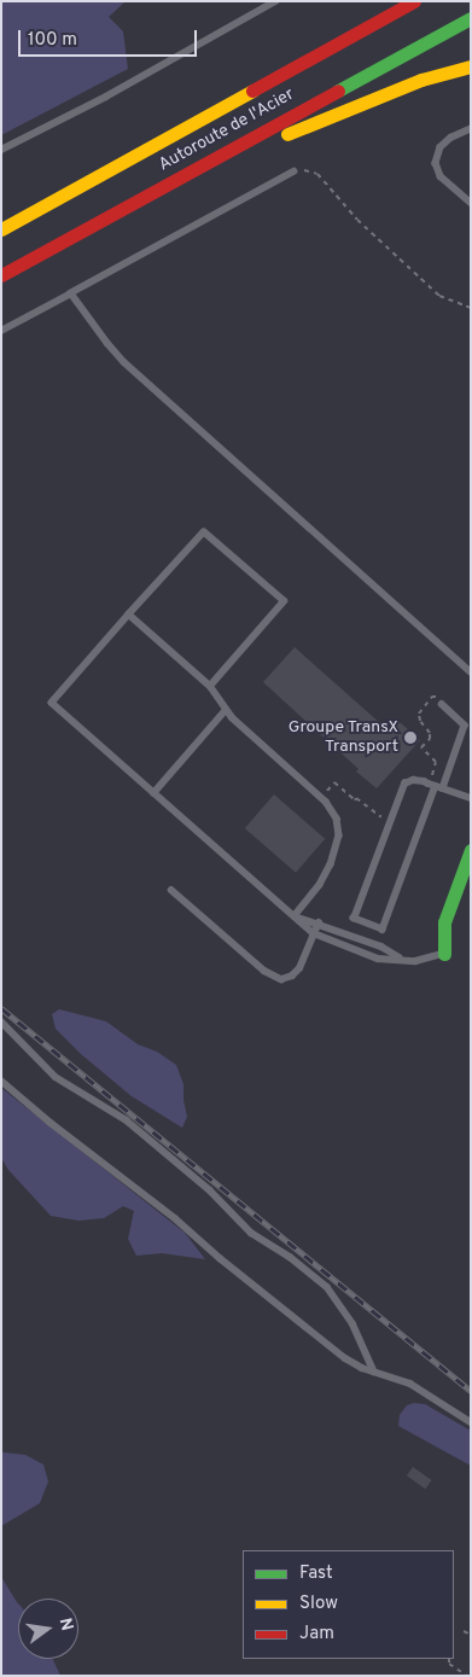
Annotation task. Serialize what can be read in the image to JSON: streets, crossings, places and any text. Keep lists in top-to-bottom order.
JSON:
{
  "streets": {
    "main road": ["Autoroute de l'Acier"]
  },
  "places": ["Groupe TransX Transport"],
  "legend": ["Fast", "Slow", "Jam"],
  "scale_bar": "100 m",
  "north": "right"
}
